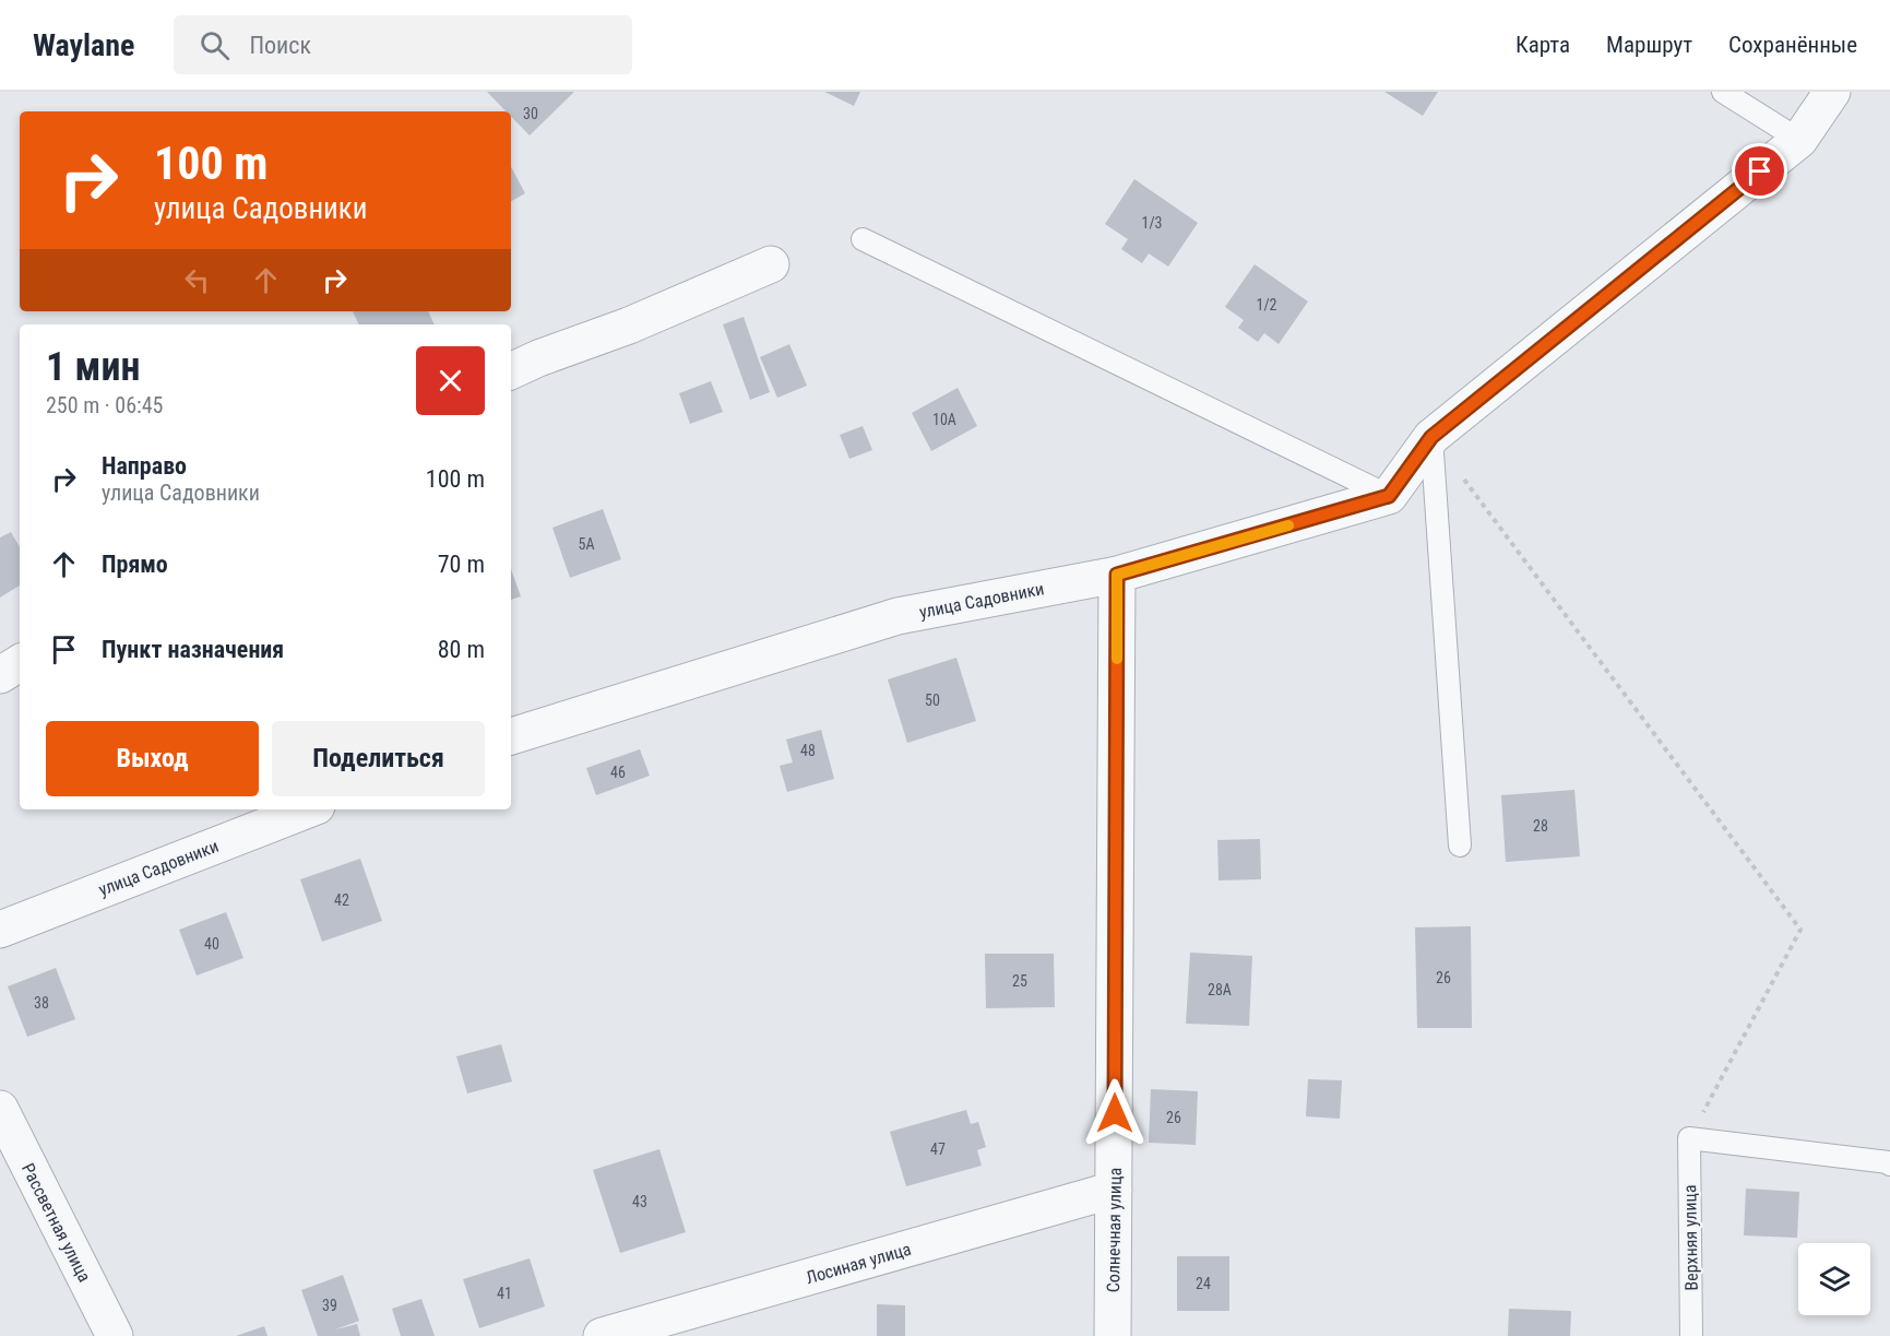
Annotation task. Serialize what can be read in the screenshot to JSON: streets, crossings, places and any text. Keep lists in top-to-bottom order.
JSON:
{
  "streets": {
    "street": [
      "улица Садовники",
      "Рассветная улица",
      "Солнечная улица",
      "Лосиная улица"
    ],
    "lane": ["Верхняя улица"]
  },
  "crossings": [
    ["улица Садовники", "Солнечная улица"],
    ["Солнечная улица", "Лосиная улица"]
  ],
  "house_numbers": [
    "30",
    "1/3",
    "1/2",
    "10А",
    "5А",
    "50",
    "48",
    "46",
    "28",
    "42",
    "40",
    "26",
    "25",
    "28А",
    "38",
    "26",
    "47",
    "43",
    "24",
    "41",
    "39"
  ],
  "page": {
    "header": "Waylane",
    "search": "Поиск",
    "nav": ["Карта", "Маршрут", "Сохранённые"],
    "turn": ["100 m", "улица Садовники"],
    "heading": ["1 мин", "250 m · 06:45"],
    "list": [
      {
        "name": "Направо",
        "note": "улица Садовники",
        "value": "100 m"
      },
      {
        "name": "Прямо",
        "value": "70 m"
      },
      {
        "name": "Пункт назначения",
        "value": "80 m"
      }
    ],
    "buttons": ["Выход", "Поделиться"]
  }
}
